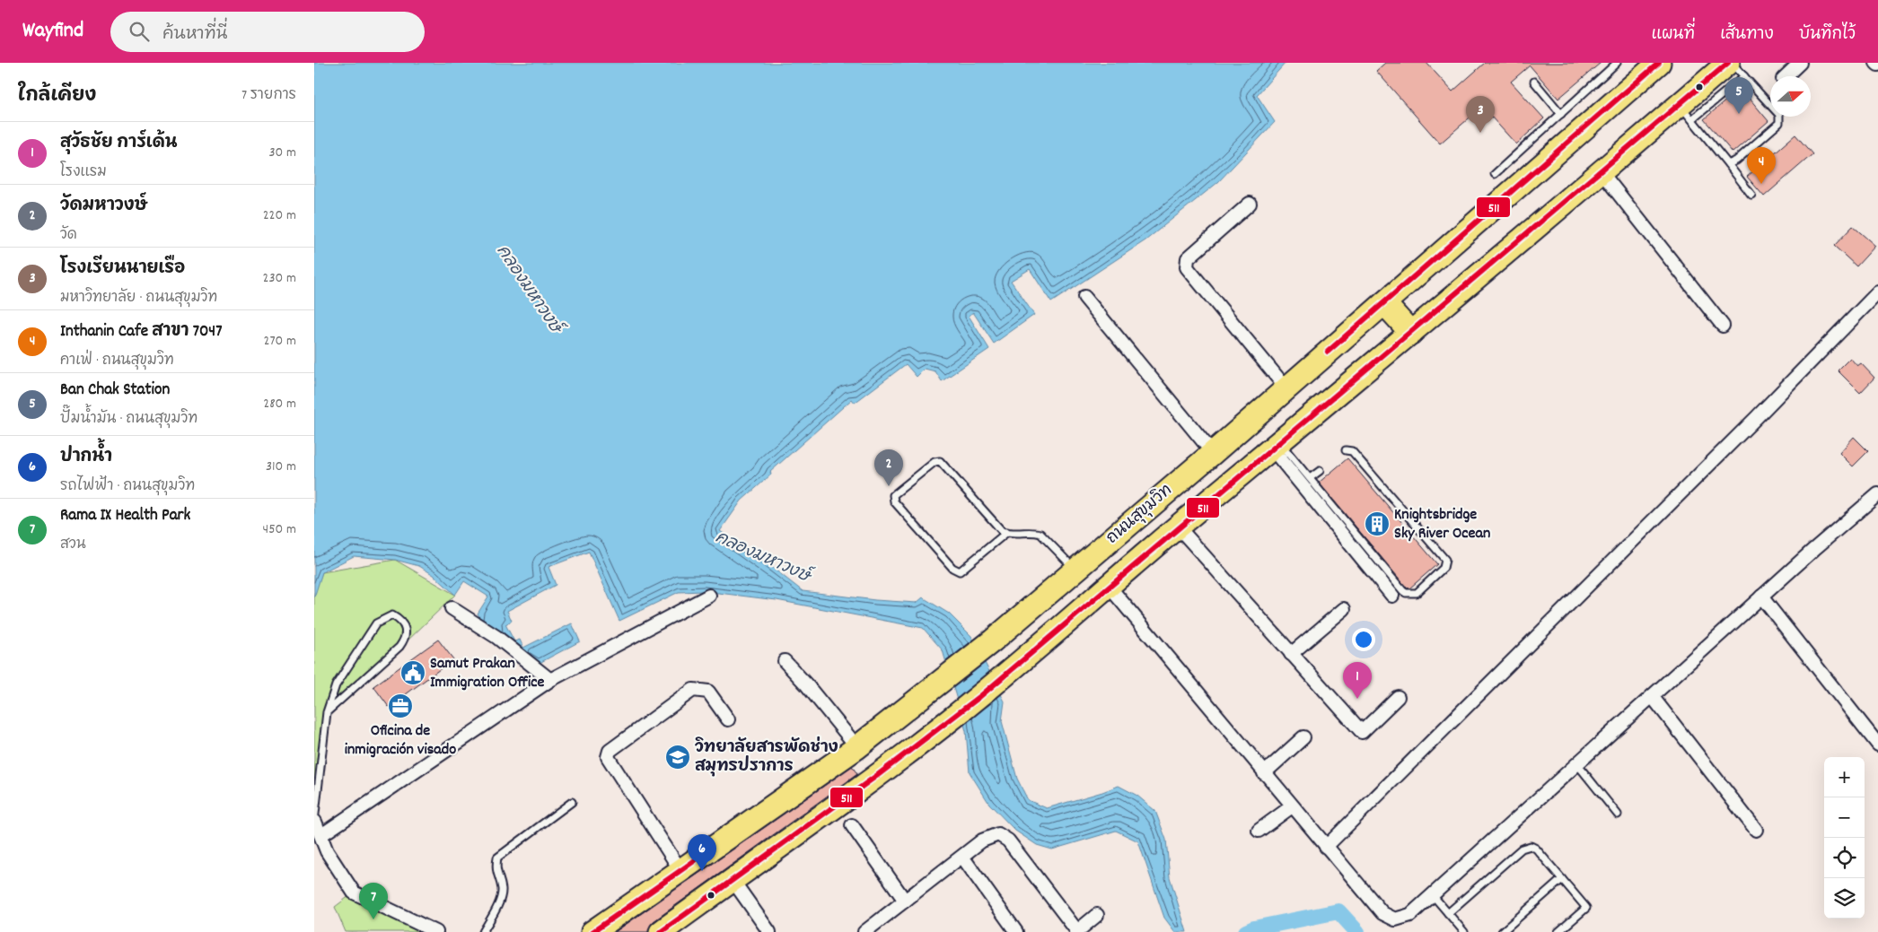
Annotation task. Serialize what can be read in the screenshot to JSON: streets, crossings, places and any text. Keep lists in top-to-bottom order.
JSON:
{
  "streets": {
    "highway": ["ถนนสุขุมวิท"]
  },
  "water": ["คลองมหาวงษ์"],
  "places": {
    "building": ["Knightsbridge Sky River Ocean"],
    "public building": ["Samut Prakan Immigration Office"],
    "office": ["Oficina de inmigración visado"],
    "school or university": ["วิทยาลัยสารพัดช่าง สมุทรปราการ"]
  },
  "lines": ["transit line 511"],
  "north": "right",
  "page": {
    "header": "Wayfind",
    "search": "ค้นหาที่นี่",
    "nav": ["แผนที่", "เส้นทาง", "บันทึกไว้"],
    "heading": ["ใกล้เคียง", "7 รายการ"],
    "pins": [
      "5",
      "3",
      "4",
      "2",
      "1",
      "6",
      "7"
    ],
    "list": [
      {
        "mark": "1",
        "name": "สุวัธชัย การ์เด้น",
        "note": "โรงแรม",
        "value": "30 m"
      },
      {
        "mark": "2",
        "name": "วัดมหาวงษ์",
        "note": "วัด",
        "value": "220 m"
      },
      {
        "mark": "3",
        "name": "โรงเรียนนายเรือ",
        "note": "มหาวิทยาลัย · ถนนสุขุมวิท",
        "value": "230 m"
      },
      {
        "mark": "4",
        "name": "Inthanin Cafe สาขา 7047",
        "note": "คาเฟ่ · ถนนสุขุมวิท",
        "value": "270 m"
      },
      {
        "mark": "5",
        "name": "Ban Chak Station",
        "note": "ปั๊มน้ำมัน · ถนนสุขุมวิท",
        "value": "280 m"
      },
      {
        "mark": "6",
        "name": "ปากน้ำ",
        "note": "รถไฟฟ้า · ถนนสุขุมวิท",
        "value": "310 m"
      },
      {
        "mark": "7",
        "name": "Rama IX Health Park",
        "note": "สวน",
        "value": "450 m"
      }
    ],
    "map_buttons": ["+", "−"]
  }
}
